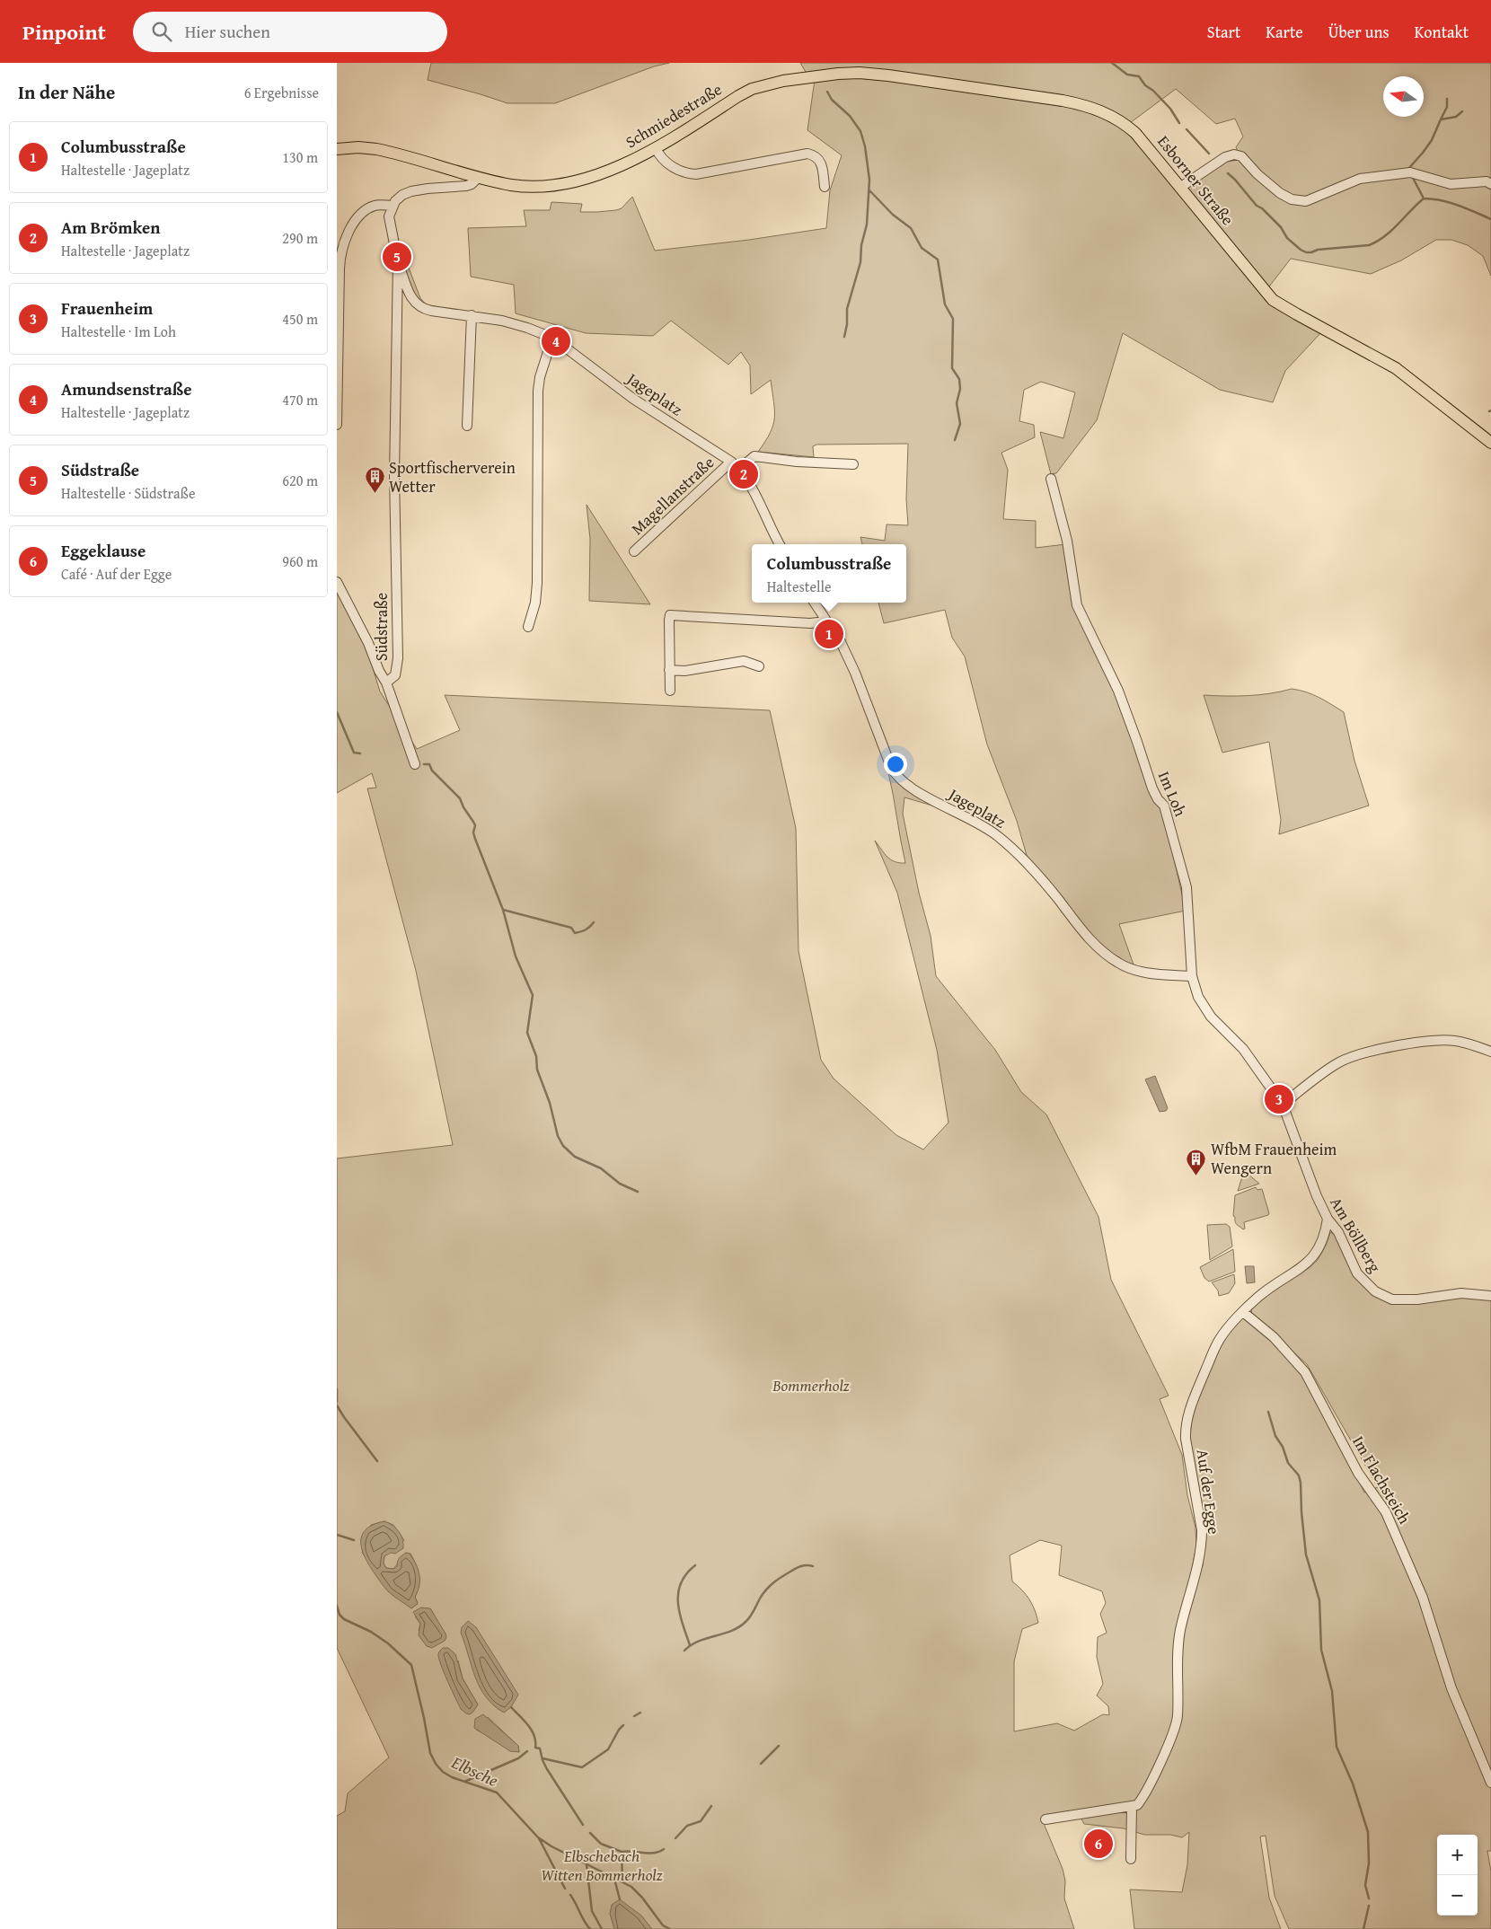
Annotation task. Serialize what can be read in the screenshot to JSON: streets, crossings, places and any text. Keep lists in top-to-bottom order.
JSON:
{
  "streets": {
    "main road": ["Schmiedestraße", "Esborner Straße"],
    "street": [
      "Jageplatz",
      "Magellanstraße",
      "Südstraße",
      "Im Loh",
      "Am Böllberg",
      "Im Flachsteich",
      "Auf der Egge"
    ]
  },
  "crossings": [
    ["Schmiedestraße", "Esborner Straße"],
    ["Jageplatz", "Magellanstraße"],
    ["Jageplatz", "Südstraße"],
    ["Jageplatz", "Im Loh"],
    ["Im Loh", "Am Böllberg"],
    ["Am Böllberg", "Auf der Egge"],
    ["Im Flachsteich", "Auf der Egge"]
  ],
  "water": ["Elbsche"],
  "parks": ["Bommerholz", "Elbschebach Witten Bommerholz"],
  "places": {
    "building": ["Sportfischerverein Wetter", "WfbM Frauenheim Wengern"]
  },
  "north": "left",
  "page": {
    "header": "Pinpoint",
    "search": "Hier suchen",
    "nav": [
      "Start",
      "Karte",
      "Über uns",
      "Kontakt"
    ],
    "heading": ["In der Nähe", "6 Ergebnisse"],
    "list": [
      {
        "mark": "1",
        "name": "Columbusstraße",
        "note": "Haltestelle · Jageplatz",
        "value": "130 m"
      },
      {
        "mark": "2",
        "name": "Am Brömken",
        "note": "Haltestelle · Jageplatz",
        "value": "290 m"
      },
      {
        "mark": "3",
        "name": "Frauenheim",
        "note": "Haltestelle · Im Loh",
        "value": "450 m"
      },
      {
        "mark": "4",
        "name": "Amundsenstraße",
        "note": "Haltestelle · Jageplatz",
        "value": "470 m"
      },
      {
        "mark": "5",
        "name": "Südstraße",
        "note": "Haltestelle · Südstraße",
        "value": "620 m"
      },
      {
        "mark": "6",
        "name": "Eggeklause",
        "note": "Café · Auf der Egge",
        "value": "960 m"
      }
    ],
    "pins": [
      "5",
      "4",
      "2",
      "1",
      "3",
      "6"
    ],
    "popup": ["Columbusstraße", "Haltestelle"],
    "map_buttons": ["+", "−"]
  }
}
